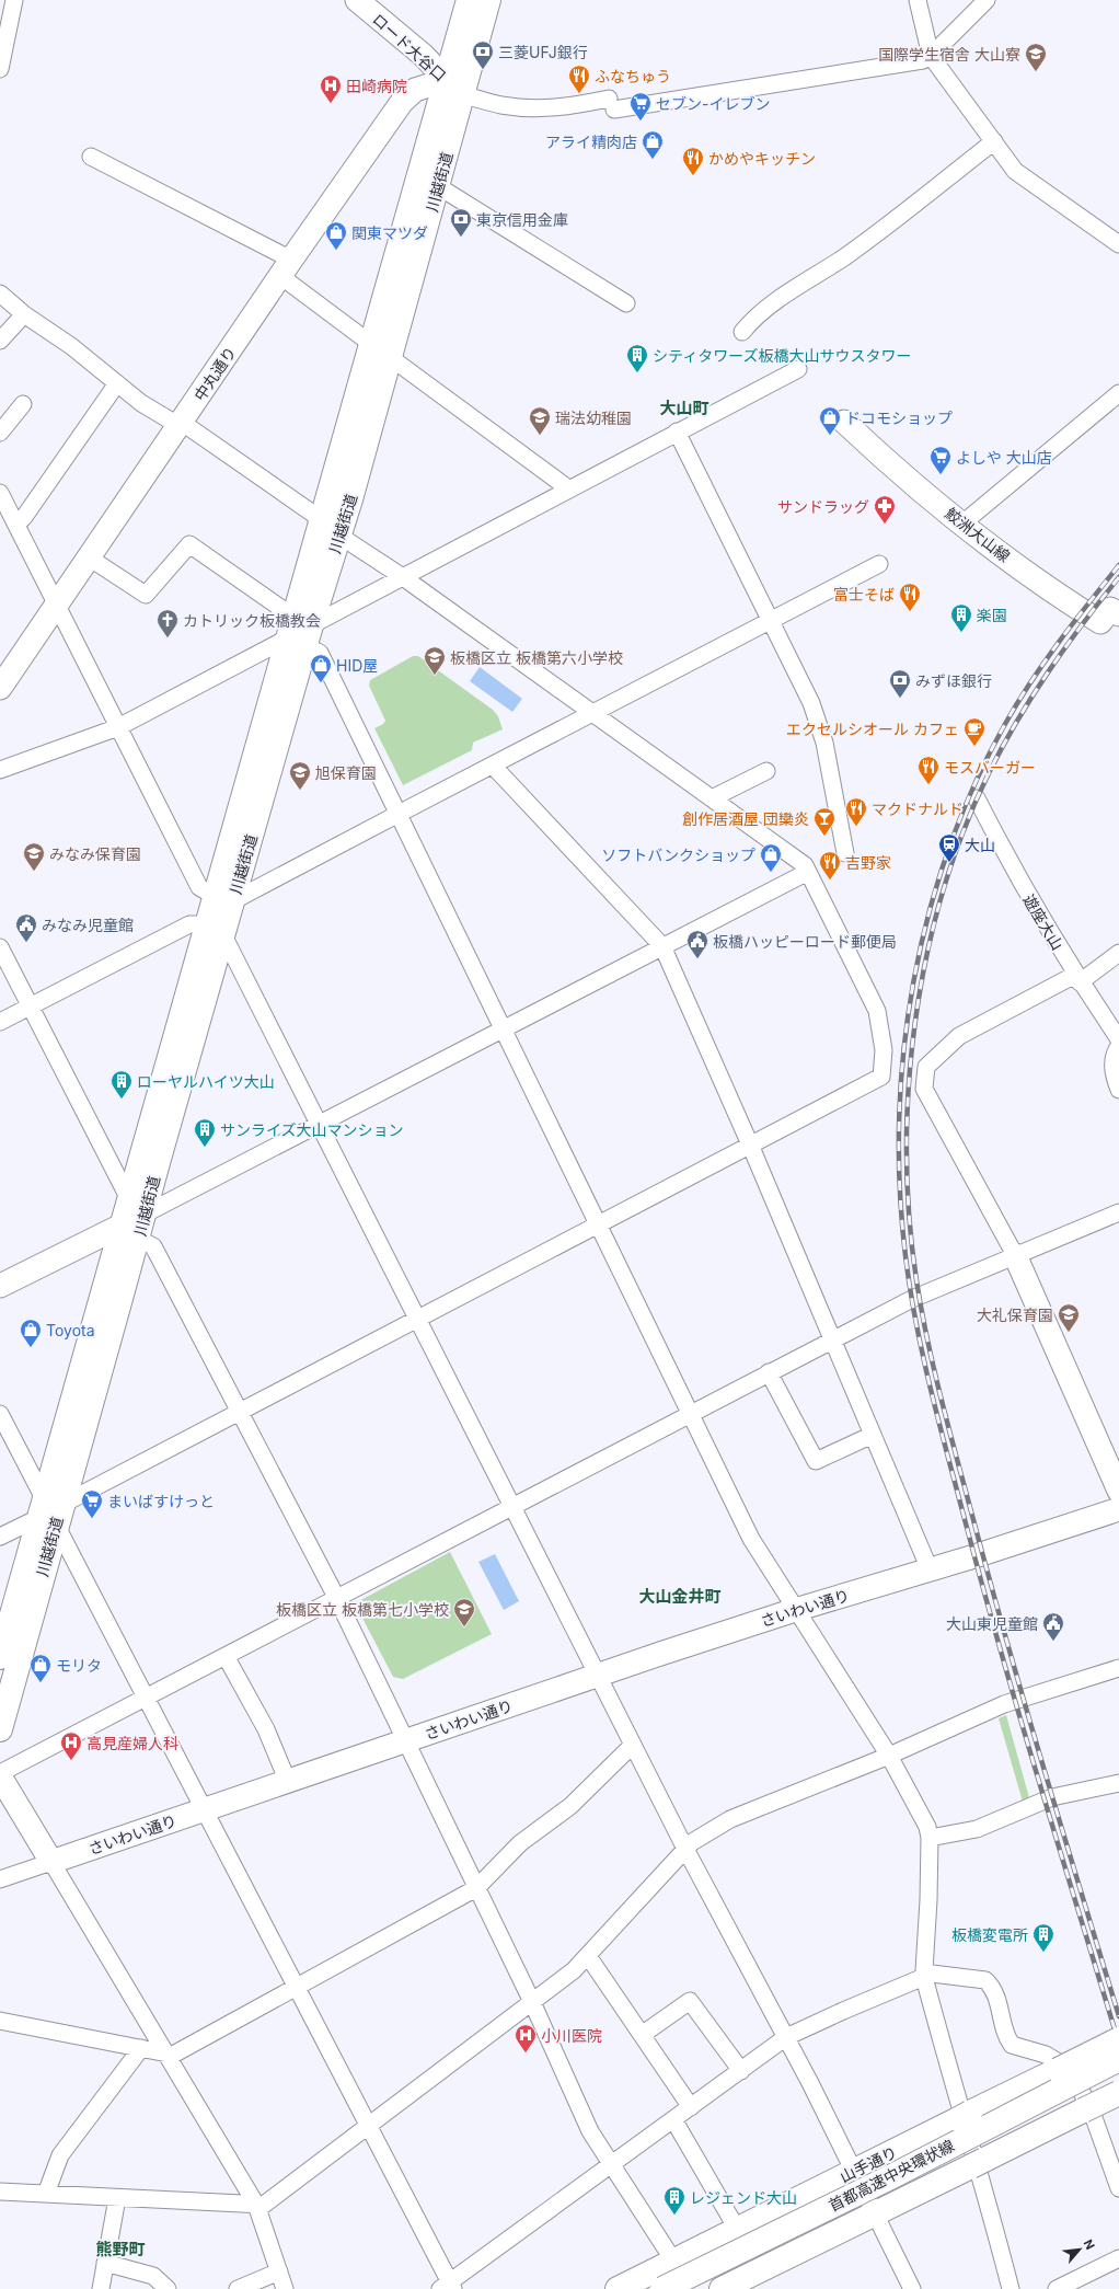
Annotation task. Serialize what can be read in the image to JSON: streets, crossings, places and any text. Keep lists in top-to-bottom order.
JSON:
{
  "streets": {
    "main road": ["川越街道", "山手通り", "首都高速中央環状線"],
    "street": [
      "ロード大谷口",
      "中丸通り",
      "鮫洲大山線",
      "遊座大山",
      "さいわい通り"
    ]
  },
  "crossings": [
    ["ロード大谷口", "川越街道"],
    ["ロード大谷口", "中丸通り"],
    ["川越街道", "中丸通り"]
  ],
  "districts": ["大山町", "大山金井町", "熊野町"],
  "places": {
    "bank": ["三菱UFJ銀行", "東京信用金庫", "みずほ銀行"],
    "school or university": [
      "国際学生宿舎 大山寮",
      "瑞法幼稚園",
      "板橋区立 板橋第六小学校",
      "旭保育園",
      "みなみ保育園",
      "大礼保育園",
      "板橋区立 板橋第七小学校"
    ],
    "restaurant": [
      "ふなちゅう",
      "かめやキッチン",
      "富士そば",
      "モスバーガー",
      "マクドナルド",
      "吉野家"
    ],
    "hospital": ["田崎病院", "高見産婦人科", "小川医院"],
    "supermarket": ["セブン-イレブン", "よしや 大山店", "まいばすけっと"],
    "shop": [
      "アライ精肉店",
      "関東マツダ",
      "ドコモショップ",
      "HID屋",
      "ソフトバンクショップ",
      "Toyota",
      "モリタ"
    ],
    "building": [
      "シティタワーズ板橋大山サウスタワー",
      "楽園",
      "ローヤルハイツ大山",
      "サンライズ大山マンション",
      "板橋変電所",
      "レジェンド大山"
    ],
    "pharmacy": ["サンドラッグ"],
    "church": ["カトリック板橋教会"],
    "cafe": ["エクセルシオール カフェ"],
    "bar": ["創作居酒屋 団欒炎"],
    "station": ["大山"],
    "public building": ["みなみ児童館", "板橋ハッピーロード郵便局", "大山東児童館"]
  },
  "north": "top right"
}
